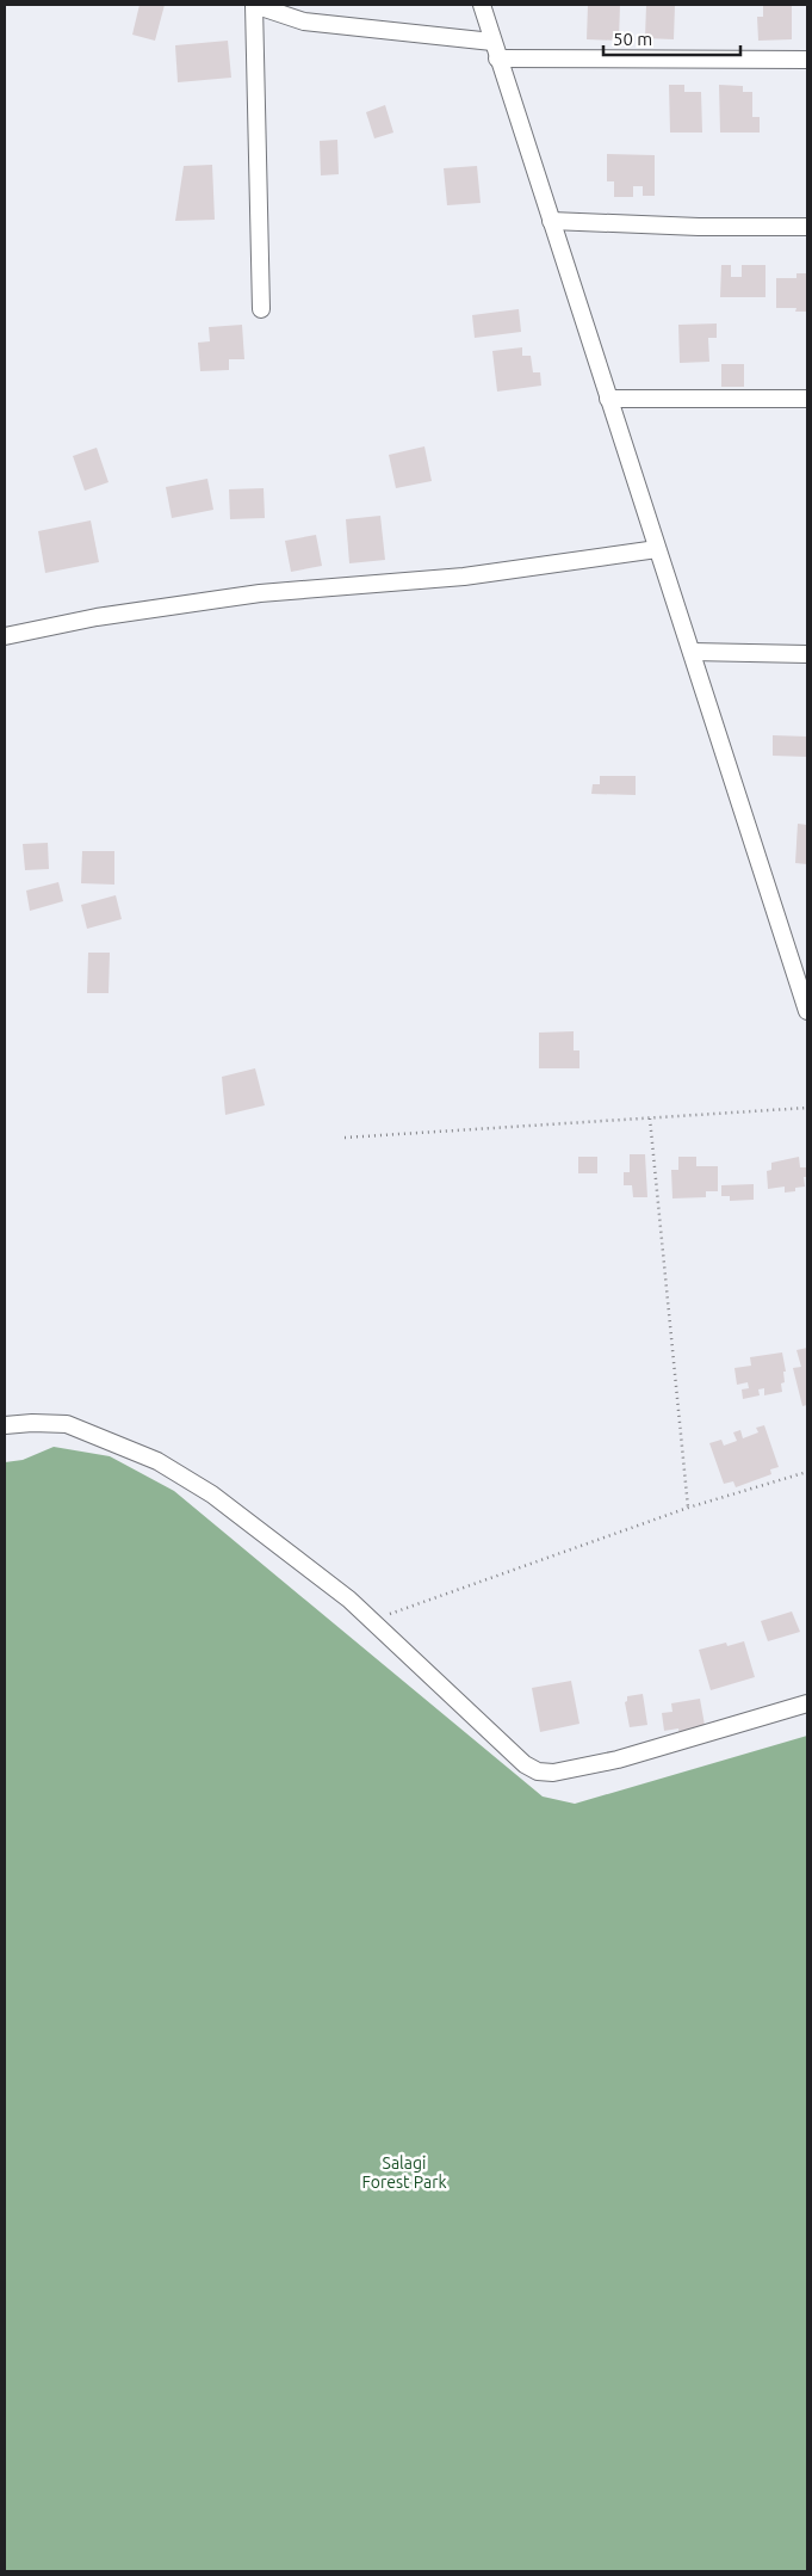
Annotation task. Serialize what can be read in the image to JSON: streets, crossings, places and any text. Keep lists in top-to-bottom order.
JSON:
{
  "parks": ["Salagi Forest Park"],
  "scale_bar": "50 m"
}
